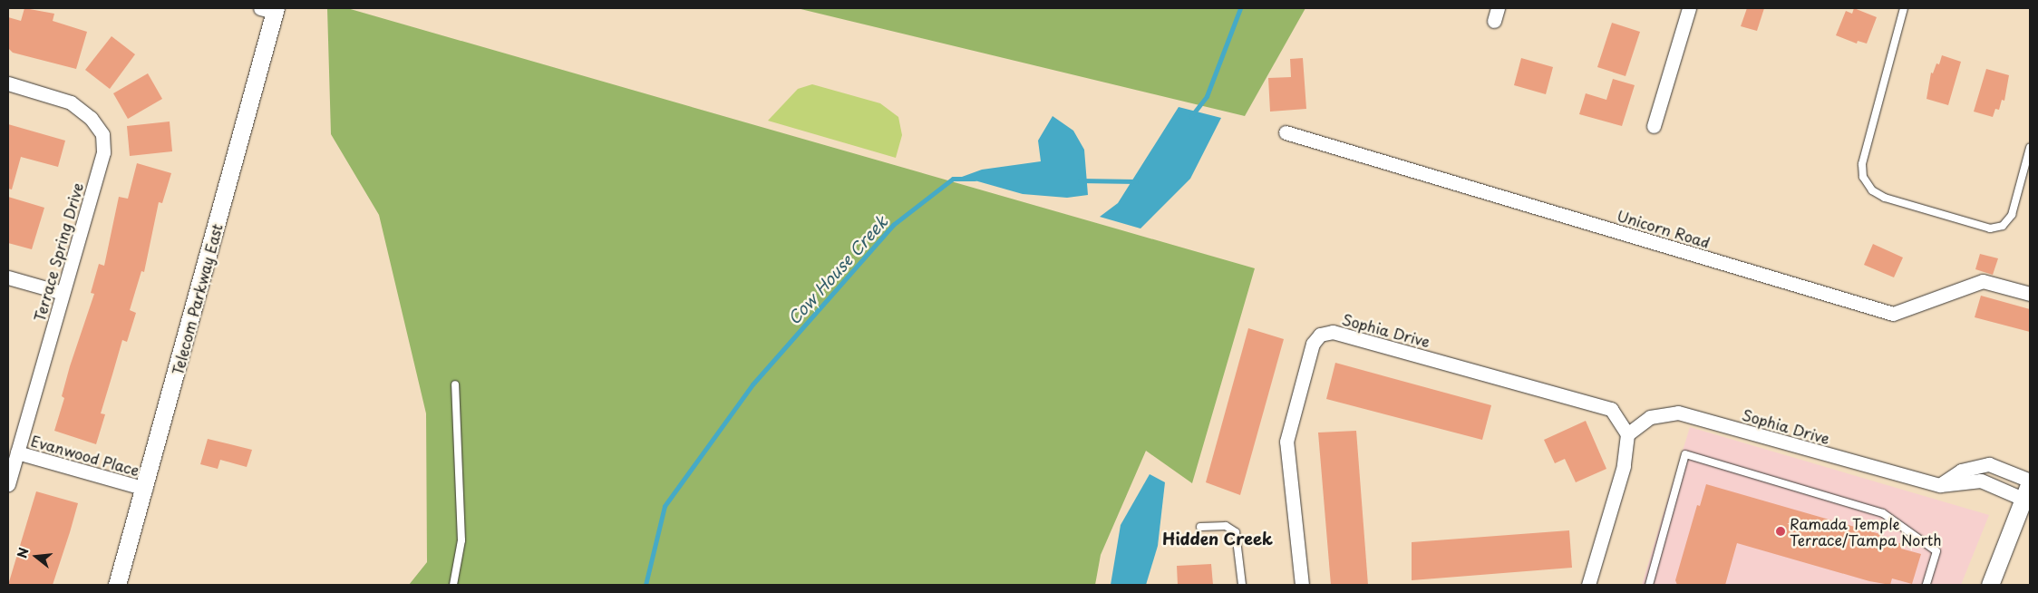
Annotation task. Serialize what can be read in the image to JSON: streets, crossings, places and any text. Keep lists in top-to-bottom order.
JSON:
{
  "streets": {
    "street": [
      "Unicorn Road",
      "Terrace Spring Drive",
      "Telecom Parkway East",
      "Sophia Drive",
      "Evanwood Place"
    ]
  },
  "crossings": [
    ["Terrace Spring Drive", "Evanwood Place"],
    ["Telecom Parkway East", "Evanwood Place"]
  ],
  "districts": ["Hidden Creek"],
  "water": ["Cow House Creek"],
  "places": ["Ramada Temple Terrace/Tampa North"],
  "north": "left"
}
